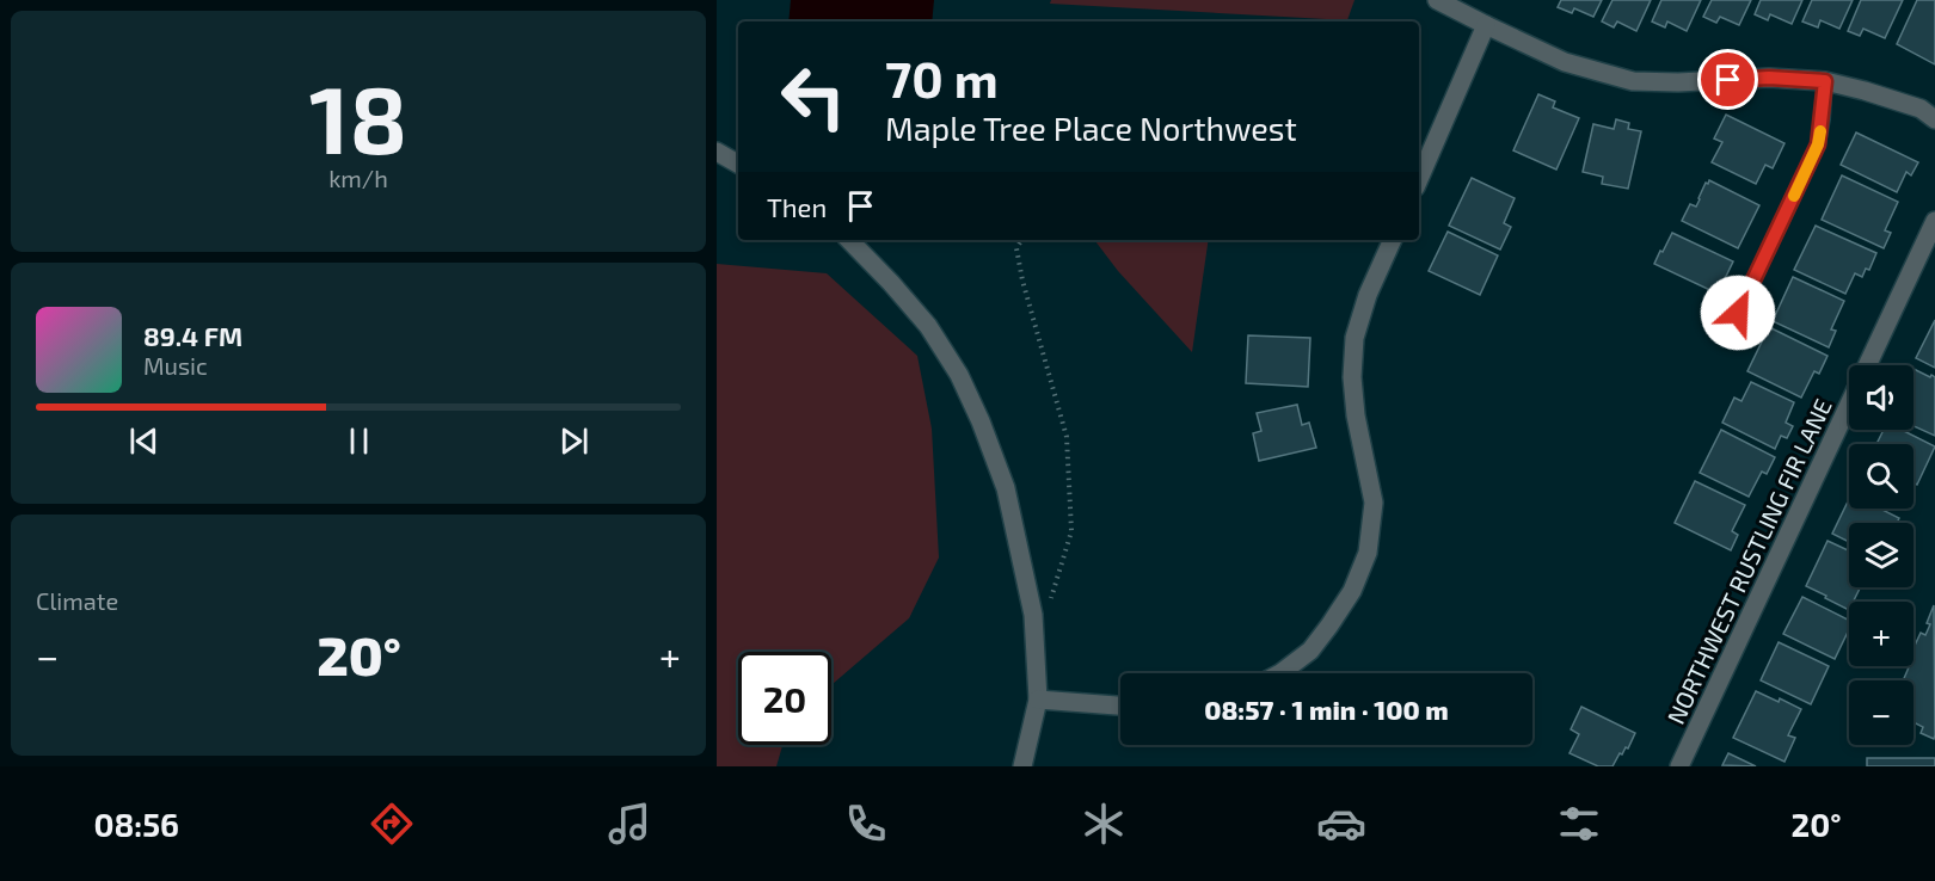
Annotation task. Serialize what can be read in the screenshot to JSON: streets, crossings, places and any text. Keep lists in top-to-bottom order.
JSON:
{
  "streets": {
    "street": ["NORTHWEST RUSTLING FIR LANE"]
  },
  "page": {
    "tile": [
      ["18", "km/h"],
      "Climate"
    ],
    "turn": ["70 m", "Maple Tree Place Northwest"],
    "then": "Then",
    "song": ["89.4 FM", "Music"],
    "map_buttons": ["+", "−"],
    "heat": ["−", "20°", "+"],
    "limit": "20",
    "trip": "08:57 · 1 min · 100 m",
    "tabs": ["08:56", "20°"]
  }
}
